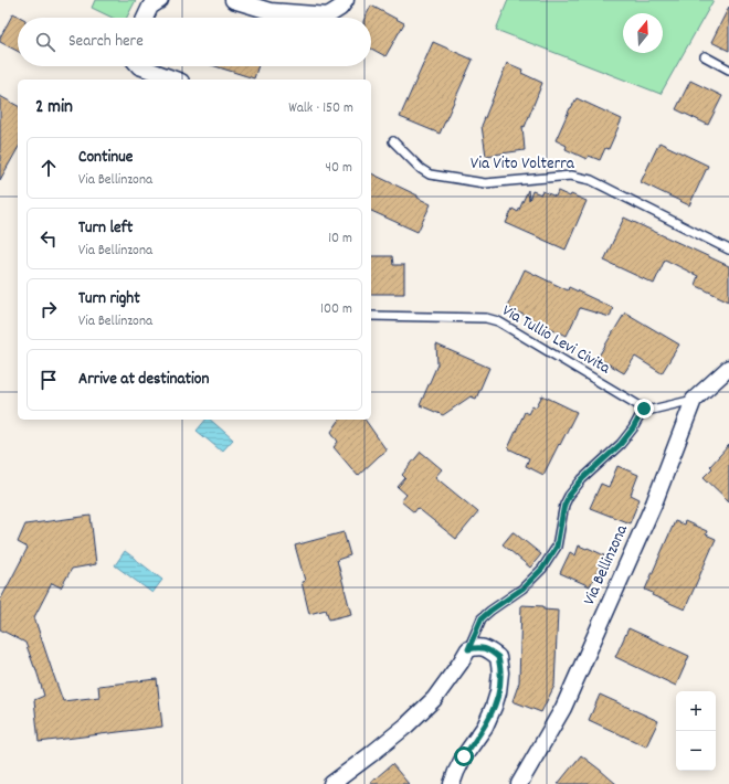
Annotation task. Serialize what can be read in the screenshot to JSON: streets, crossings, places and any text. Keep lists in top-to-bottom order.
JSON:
{
  "streets": {
    "street": ["Via Bellinzona"],
    "lane": ["Via Vito Volterra", "Via Tullio Levi Civita"]
  },
  "north": "top",
  "page": {
    "search": "Search here",
    "heading": ["2 min", "Walk · 150 m"],
    "list": [
      ["Continue", "Via Bellinzona", "40 m"],
      ["Turn left", "Via Bellinzona", "10 m"],
      ["Turn right", "Via Bellinzona", "100 m"],
      "Arrive at destination"
    ],
    "map_buttons": ["+", "−"]
  }
}
